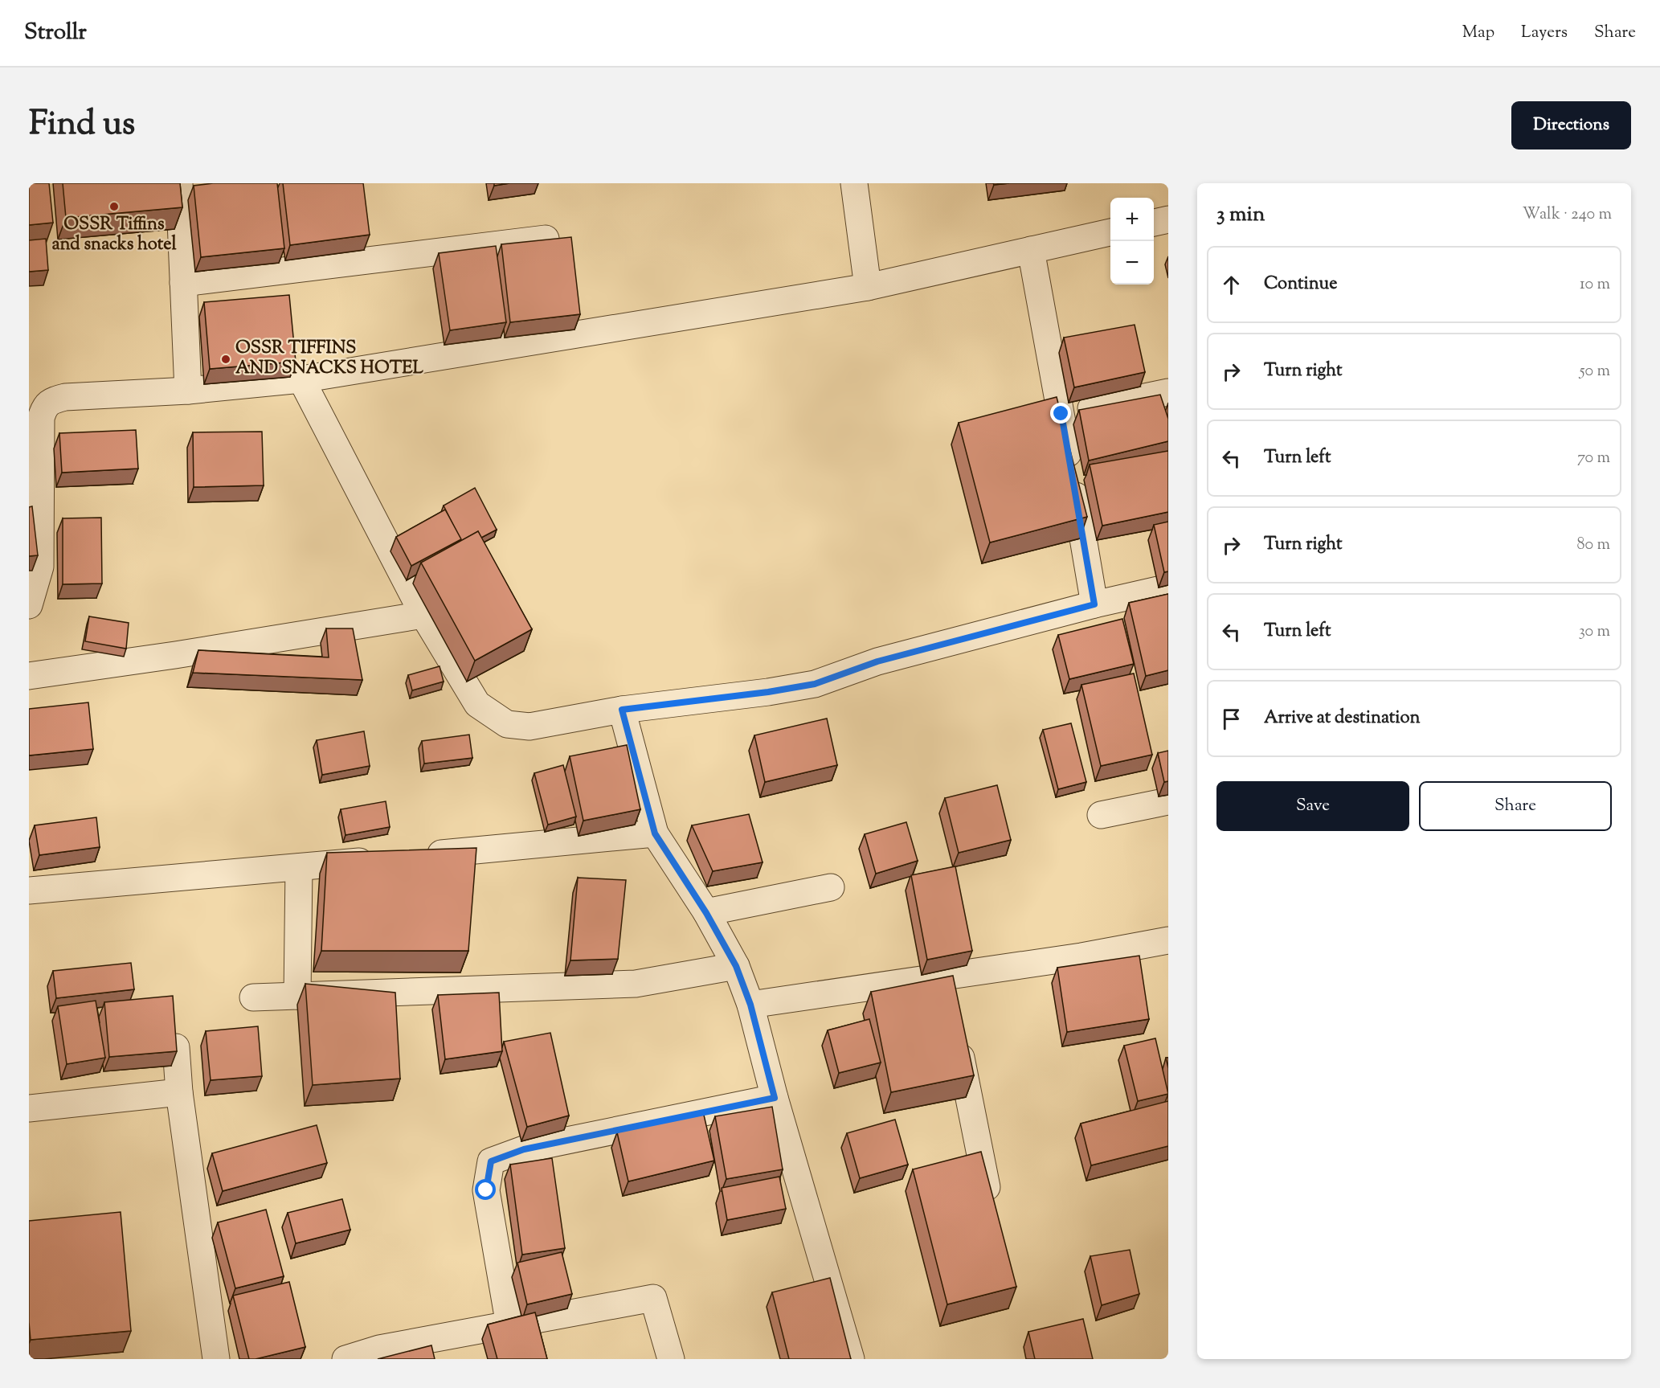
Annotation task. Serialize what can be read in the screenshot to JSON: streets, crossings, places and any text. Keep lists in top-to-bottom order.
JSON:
{
  "places": ["OSSR Tiffins and snacks hotel", "OSSR TIFFINS AND SNACKS HOTEL"],
  "page": {
    "header": "Strollr",
    "nav": ["Map", "Layers", "Share"],
    "title": "Find us",
    "buttons": [
      "Directions",
      ["Save", "Share"]
    ],
    "heading": ["3 min", "Walk · 240 m"],
    "map_buttons": ["+", "−"],
    "list": [
      ["Continue", "10 m"],
      ["Turn right", "50 m"],
      ["Turn left", "70 m"],
      ["Turn right", "80 m"],
      ["Turn left", "30 m"],
      "Arrive at destination"
    ]
  }
}
